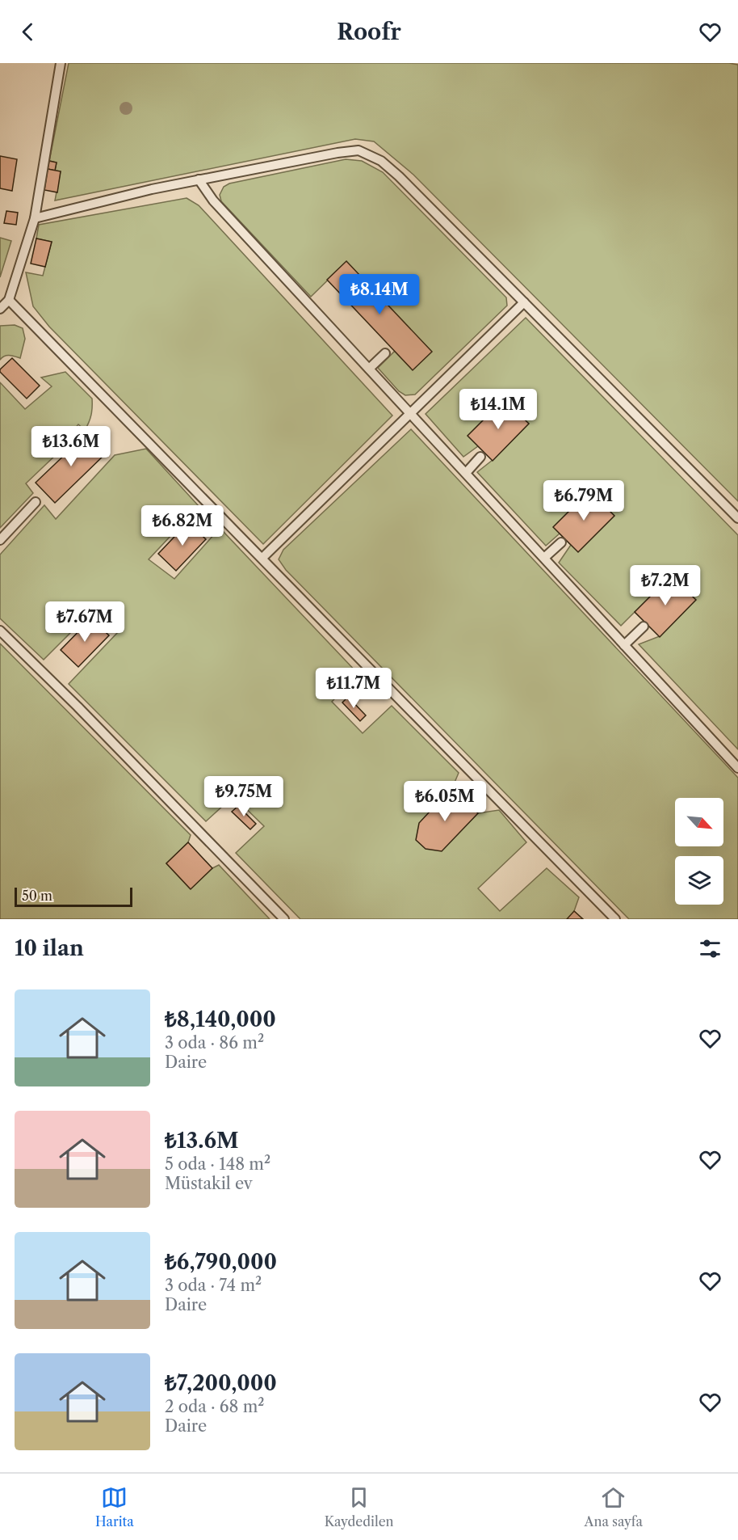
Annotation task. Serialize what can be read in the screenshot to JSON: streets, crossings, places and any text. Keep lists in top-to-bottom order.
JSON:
{
  "scale_bar": "50 m",
  "north": "bottom right",
  "page": {
    "header": "Roofr",
    "price": [
      "₺8.14M",
      "₺14.1M",
      "₺13.6M",
      "₺6.79M",
      "₺6.82M",
      "₺7.2M",
      "₺7.67M",
      "₺11.7M",
      "₺9.75M",
      "₺6.05M"
    ],
    "scale": "50 m",
    "heading": "10 ilan",
    "list": [
      {
        "name": "₺8,140,000",
        "note": "3 oda · 86 m² · Daire"
      },
      {
        "name": "₺13.6M",
        "note": "5 oda · 148 m² · Müstakil ev"
      },
      {
        "name": "₺6,790,000",
        "note": "3 oda · 74 m² · Daire"
      },
      {
        "name": "₺7,200,000",
        "note": "2 oda · 68 m² · Daire"
      }
    ],
    "tabs": ["Harita", "Kaydedilen", "Ana sayfa"]
  }
}
